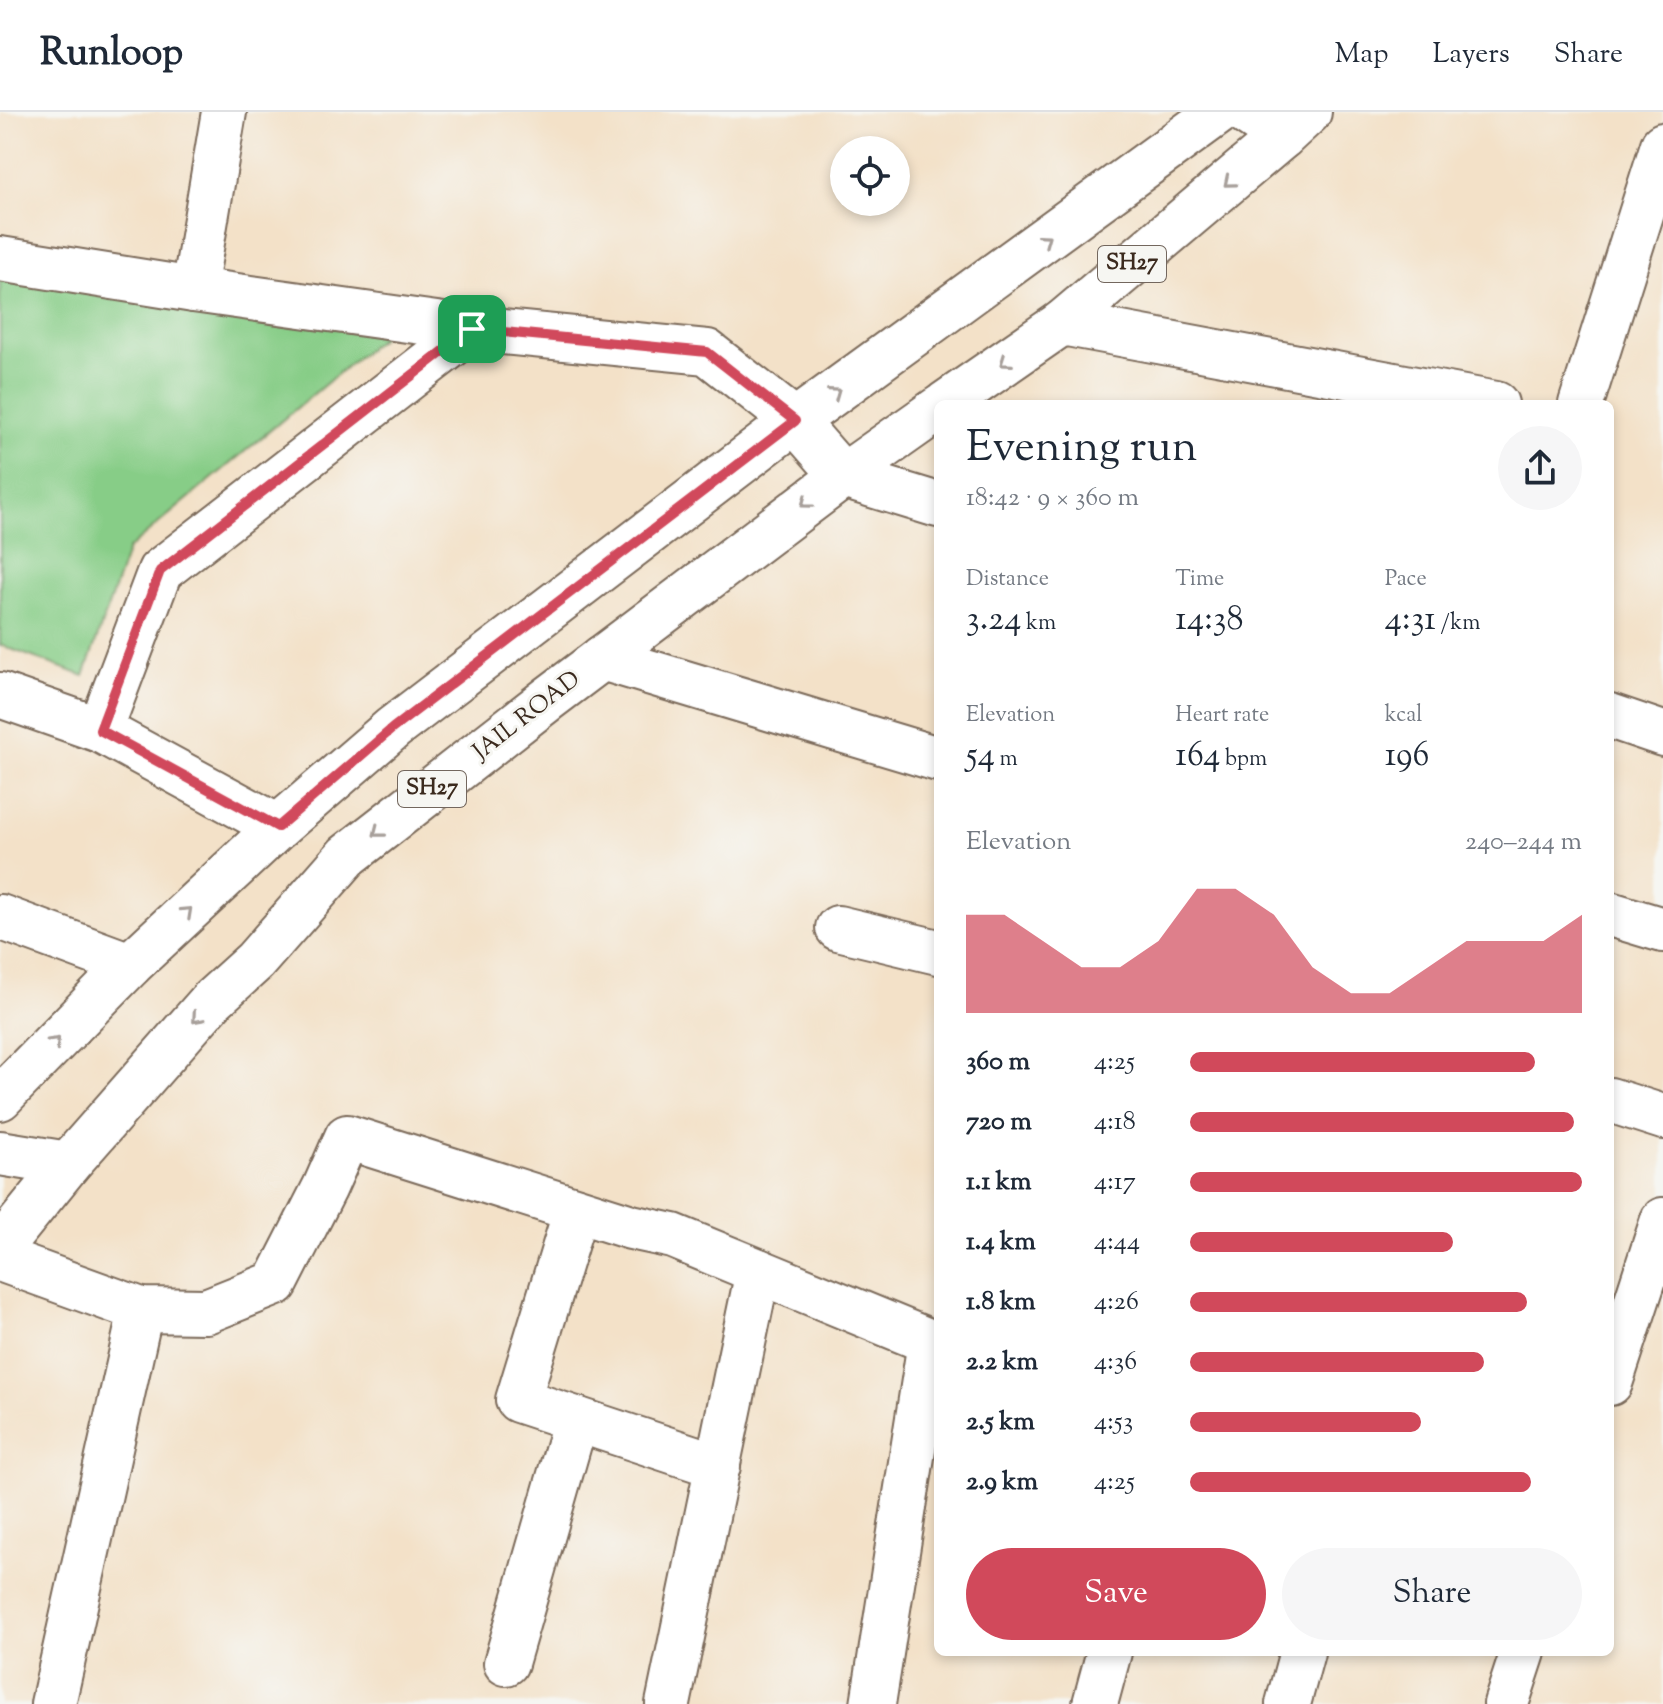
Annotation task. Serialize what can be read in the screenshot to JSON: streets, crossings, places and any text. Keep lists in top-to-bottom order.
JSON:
{
  "streets": {
    "street": ["SH27", "JAIL ROAD"]
  },
  "page": {
    "header": "Runloop",
    "nav": ["Map", "Layers", "Share"],
    "heading": ["Evening run", "18:42 · 9 × 360 m"],
    "stats": [
      ["Distance", "3.24 km"],
      ["Time", "14:38"],
      ["Pace", "4:31 /km"],
      ["Elevation", "54 m"],
      ["Heart rate", "164 bpm"],
      ["kcal", "196"]
    ],
    "chart": ["Elevation", "240–244 m"],
    "list": [
      {
        "name": "360 m",
        "note": "4:25"
      },
      {
        "name": "720 m",
        "note": "4:18"
      },
      {
        "name": "1.1 km",
        "note": "4:17"
      },
      {
        "name": "1.4 km",
        "note": "4:44"
      },
      {
        "name": "1.8 km",
        "note": "4:26"
      },
      {
        "name": "2.2 km",
        "note": "4:36"
      },
      {
        "name": "2.5 km",
        "note": "4:53"
      },
      {
        "name": "2.9 km",
        "note": "4:25"
      }
    ],
    "buttons": ["Save", "Share"]
  }
}
